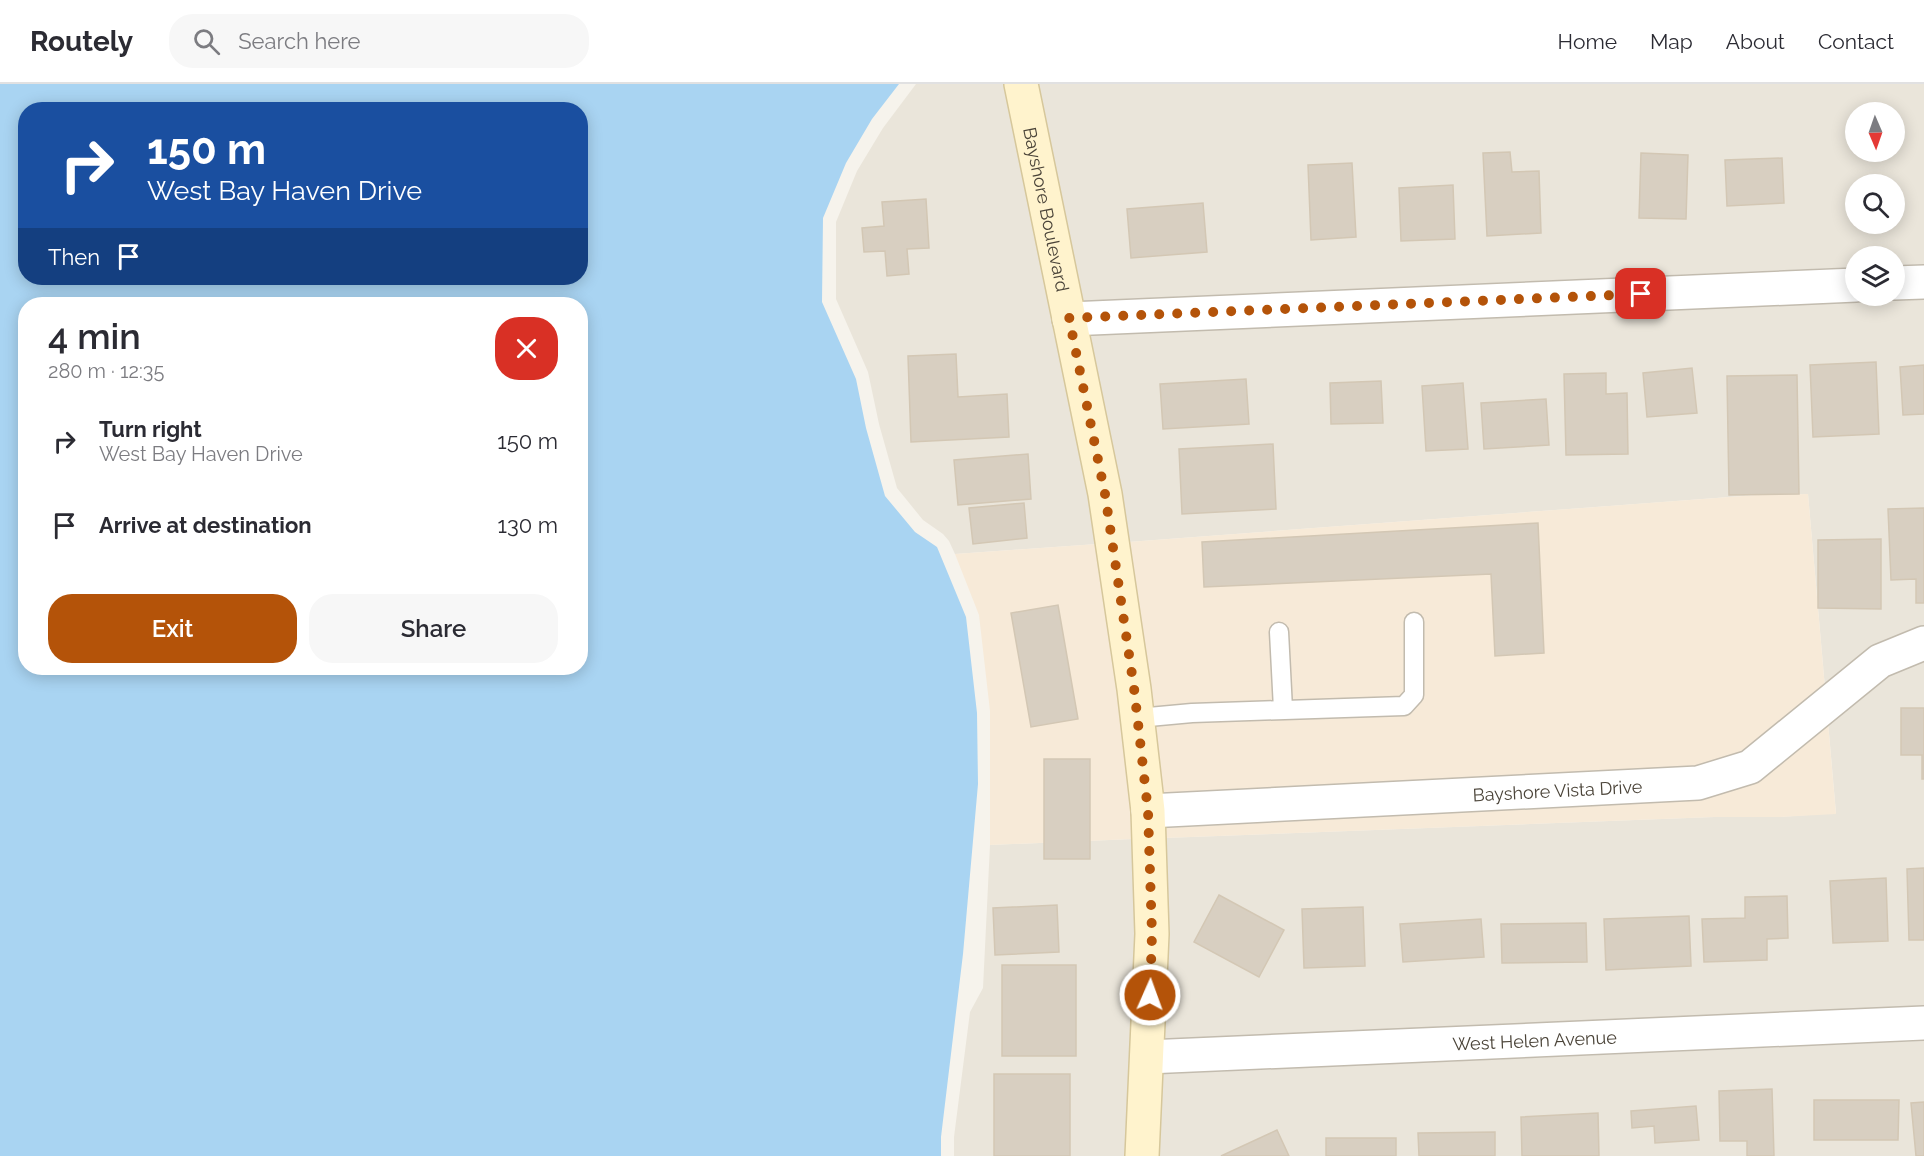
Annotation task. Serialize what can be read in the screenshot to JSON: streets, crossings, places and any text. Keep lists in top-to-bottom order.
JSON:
{
  "streets": {
    "street": ["Bayshore Boulevard", "Bayshore Vista Drive", "West Helen Avenue"]
  },
  "crossings": [
    ["Bayshore Boulevard", "Bayshore Vista Drive"],
    ["Bayshore Boulevard", "West Helen Avenue"]
  ],
  "north": "bottom",
  "page": {
    "header": "Routely",
    "search": "Search here",
    "nav": [
      "Home",
      "Map",
      "About",
      "Contact"
    ],
    "turn": ["150 m", "West Bay Haven Drive"],
    "then": "Then",
    "heading": ["4 min", "280 m · 12:35"],
    "list": [
      {
        "name": "Turn right",
        "note": "West Bay Haven Drive",
        "value": "150 m"
      },
      {
        "name": "Arrive at destination",
        "value": "130 m"
      }
    ],
    "buttons": ["Exit", "Share"]
  }
}
